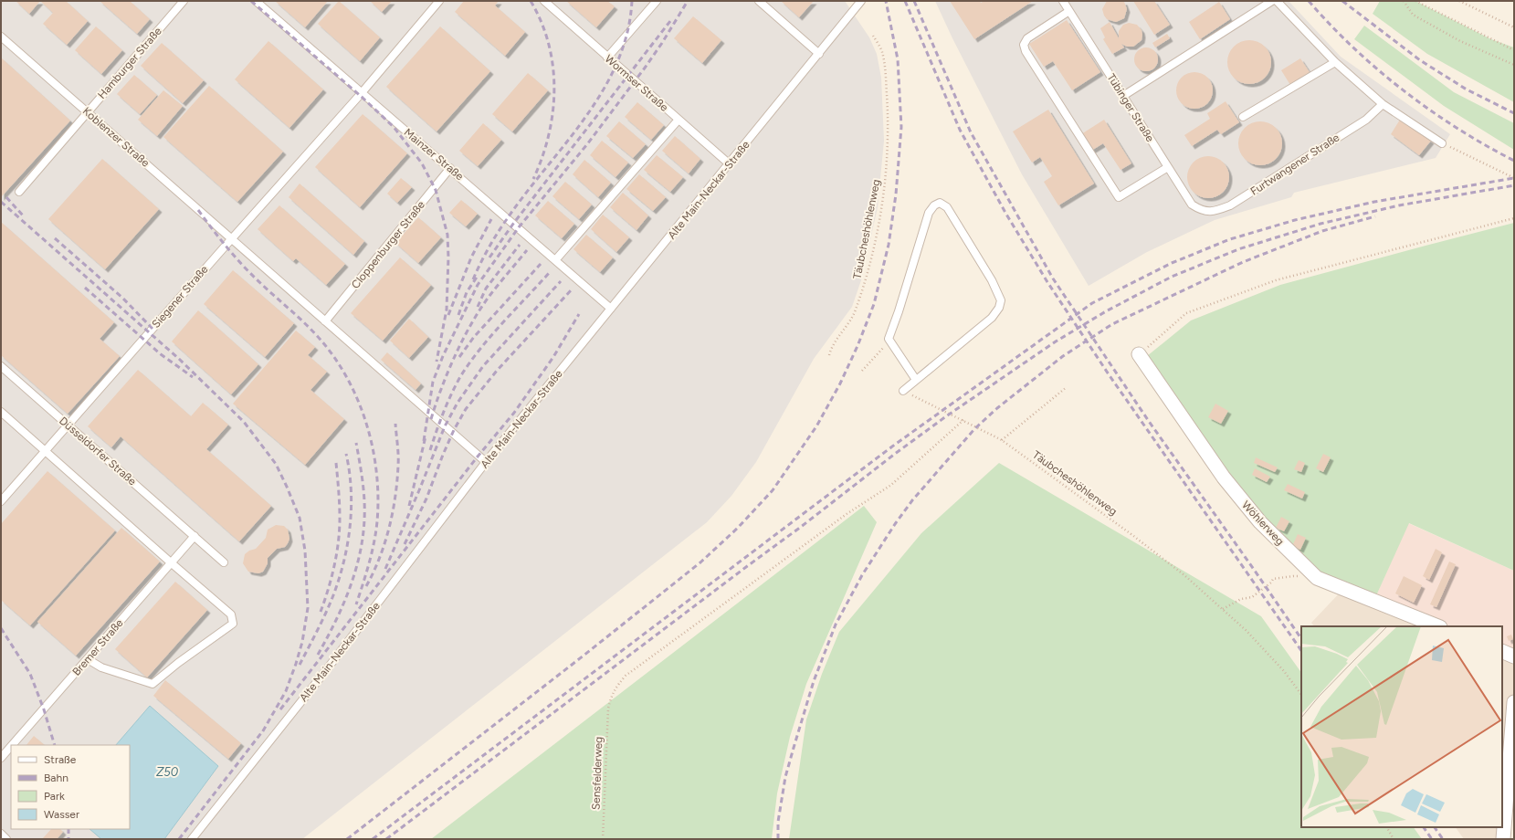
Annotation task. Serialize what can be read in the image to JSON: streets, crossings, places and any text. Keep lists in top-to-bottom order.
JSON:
{
  "streets": {
    "street": ["Wöhlerweg"],
    "lane": [
      "Hamburger Straße",
      "Wormser Straße",
      "Tübinger Straße",
      "Koblenzer Straße",
      "Mainzer Straße",
      "Furtwangener Straße",
      "Alte Main-Neckar-Straße",
      "Cloppenburger Straße",
      "Siegener Straße",
      "Düsseldorfer Straße",
      "Bremer Straße"
    ],
    "path": ["Täubcheshöhlenweg", "Sensfelderweg"]
  },
  "crossings": [
    ["Hamburger Straße", "Koblenzer Straße"],
    ["Wormser Straße", "Alte Main-Neckar-Straße"],
    ["Tübinger Straße", "Furtwangener Straße"],
    ["Koblenzer Straße", "Siegener Straße"],
    ["Mainzer Straße", "Alte Main-Neckar-Straße"],
    ["Mainzer Straße", "Cloppenburger Straße"],
    ["Mainzer Straße", "Siegener Straße"],
    ["Täubcheshöhlenweg", "Sensfelderweg"],
    ["Siegener Straße", "Düsseldorfer Straße"],
    ["Düsseldorfer Straße", "Bremer Straße"]
  ],
  "water": ["Z50"],
  "legend": [
    "Straße",
    "Bahn",
    "Park",
    "Wasser"
  ]
}
